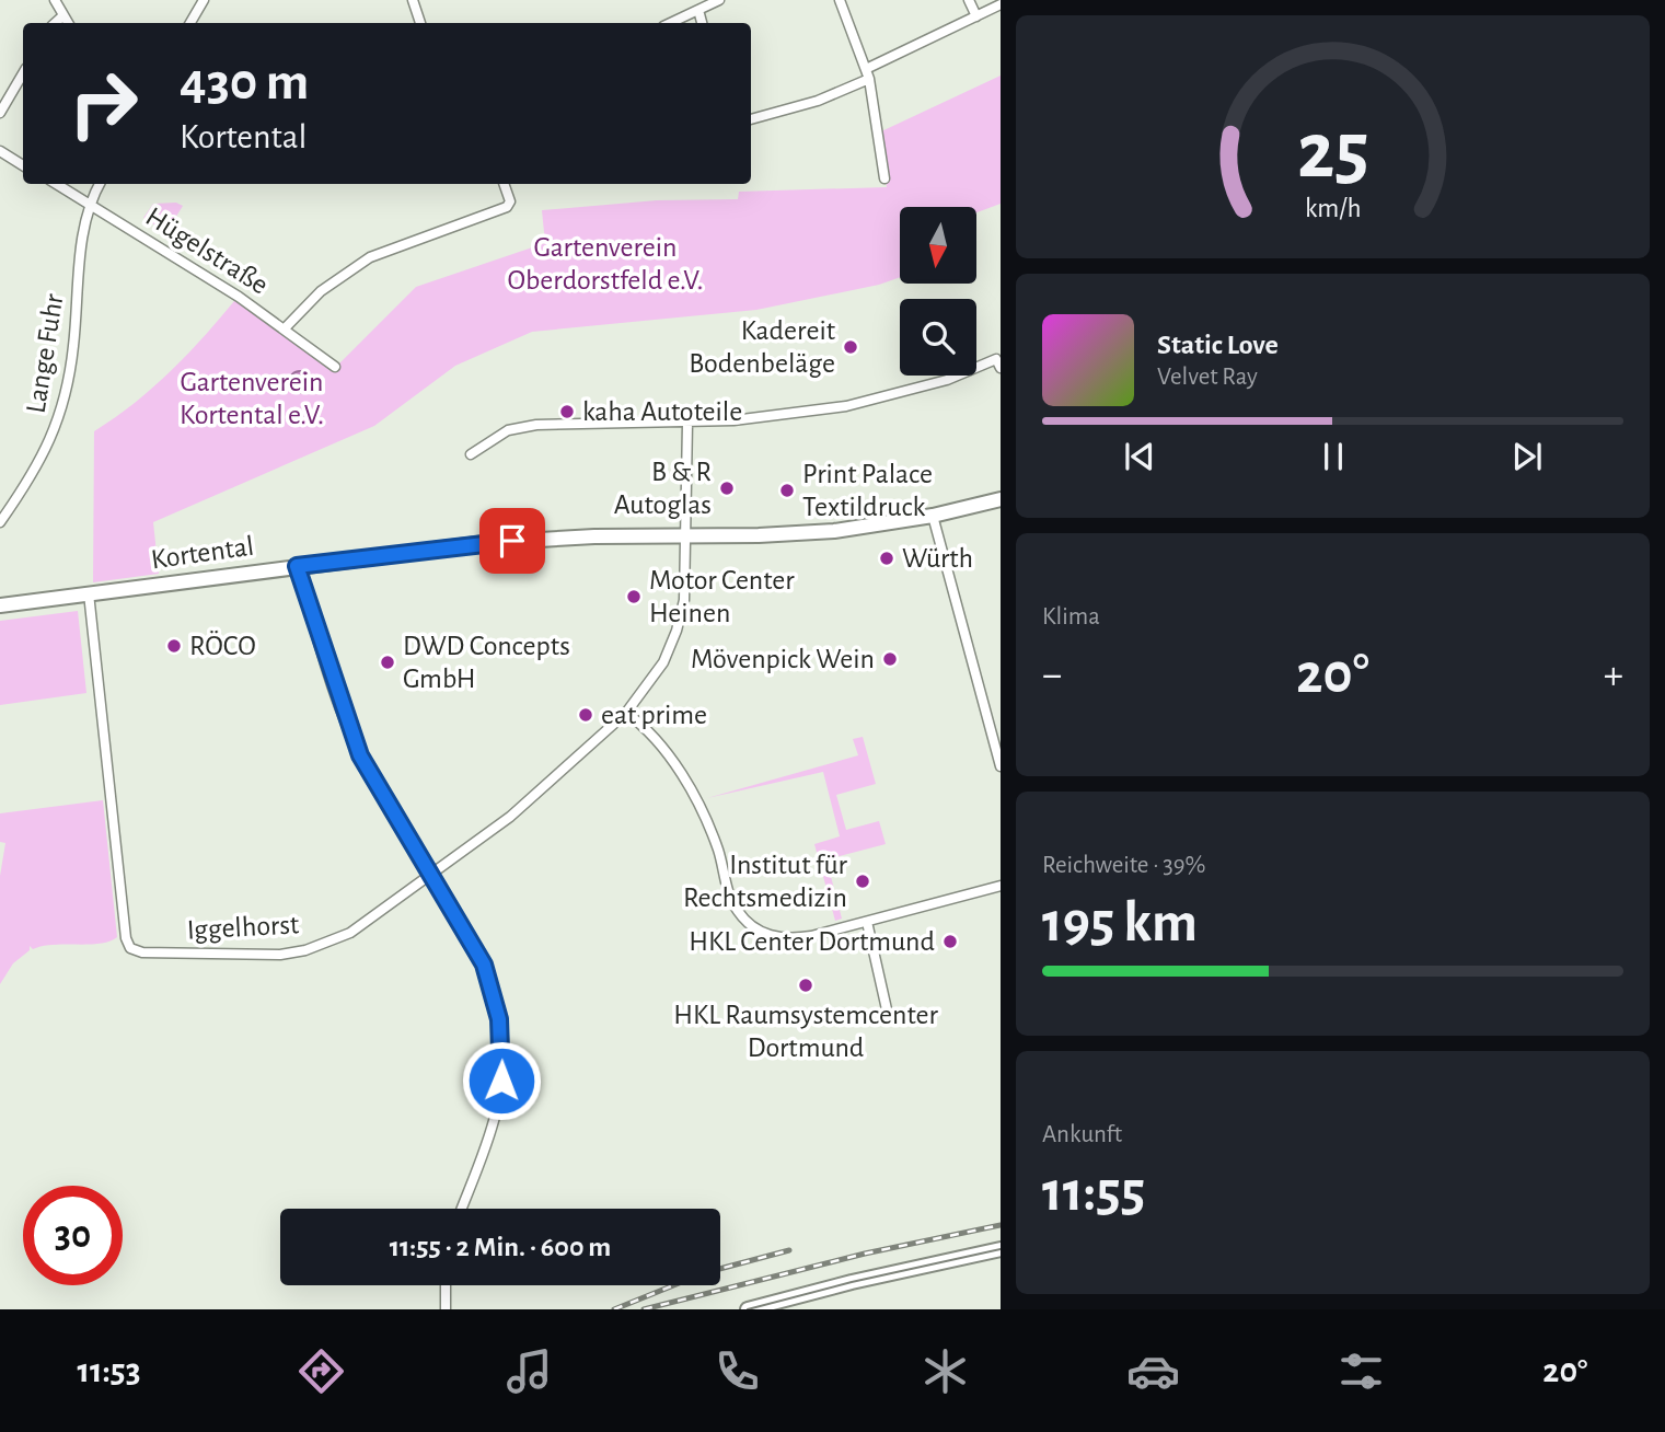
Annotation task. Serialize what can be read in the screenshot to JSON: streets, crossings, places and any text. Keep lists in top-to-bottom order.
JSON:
{
  "streets": {
    "street": [
      "Hügelstraße",
      "Lange Fuhr",
      "Kortental",
      "Iggelhorst"
    ]
  },
  "crossings": [
    ["Hügelstraße", "Lange Fuhr"],
    ["Kortental", "Iggelhorst"]
  ],
  "parks": ["Gartenverein Oberdorstfeld e.V.", "Gartenverein Kortental e.V."],
  "places": [
    "Kadereit Bodenbeläge",
    "kaha Autoteile",
    "B & R Autoglas",
    "Print Palace Textildruck",
    "Würth",
    "Motor Center Heinen",
    "RÖCO",
    "Mövenpick Wein",
    "DWD Concepts GmbH",
    "eat prime",
    "Institut für Rechtsmedizin",
    "HKL Center Dortmund",
    "HKL Raumsystemcenter Dortmund"
  ],
  "north": "bottom",
  "page": {
    "turn": ["430 m", "Kortental"],
    "song": ["Static Love", "Velvet Ray"],
    "tile": [
      "Klima",
      ["Reichweite · 39%", "195 km"],
      ["Ankunft", "11:55"]
    ],
    "heat": ["−", "20°", "+"],
    "limit": "30",
    "trip": "11:55 · 2 Min. · 600 m",
    "tabs": ["11:53", "20°"],
    "gauge": ["25", "km/h"]
  }
}
